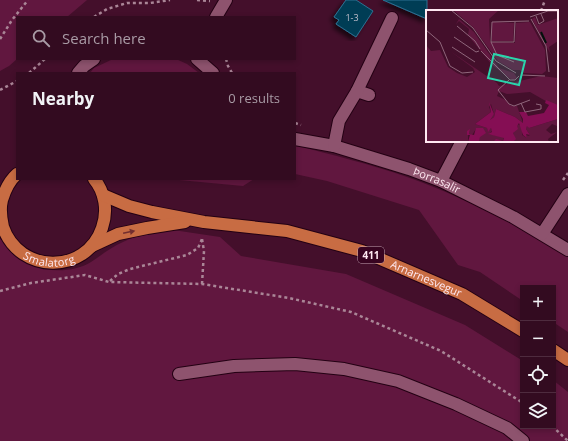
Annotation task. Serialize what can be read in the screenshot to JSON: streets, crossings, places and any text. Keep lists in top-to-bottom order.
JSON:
{
  "streets": {
    "main road": ["Smalatorg", "411", "Arnarnesvegur"],
    "street": ["Þorrasalir"]
  },
  "crossings": [
    ["Smalatorg", "Arnarnesvegur"]
  ],
  "house_numbers": ["1-3"],
  "page": {
    "search": "Search here",
    "heading": ["Nearby", "0 results"],
    "map_buttons": ["+", "−"]
  }
}
